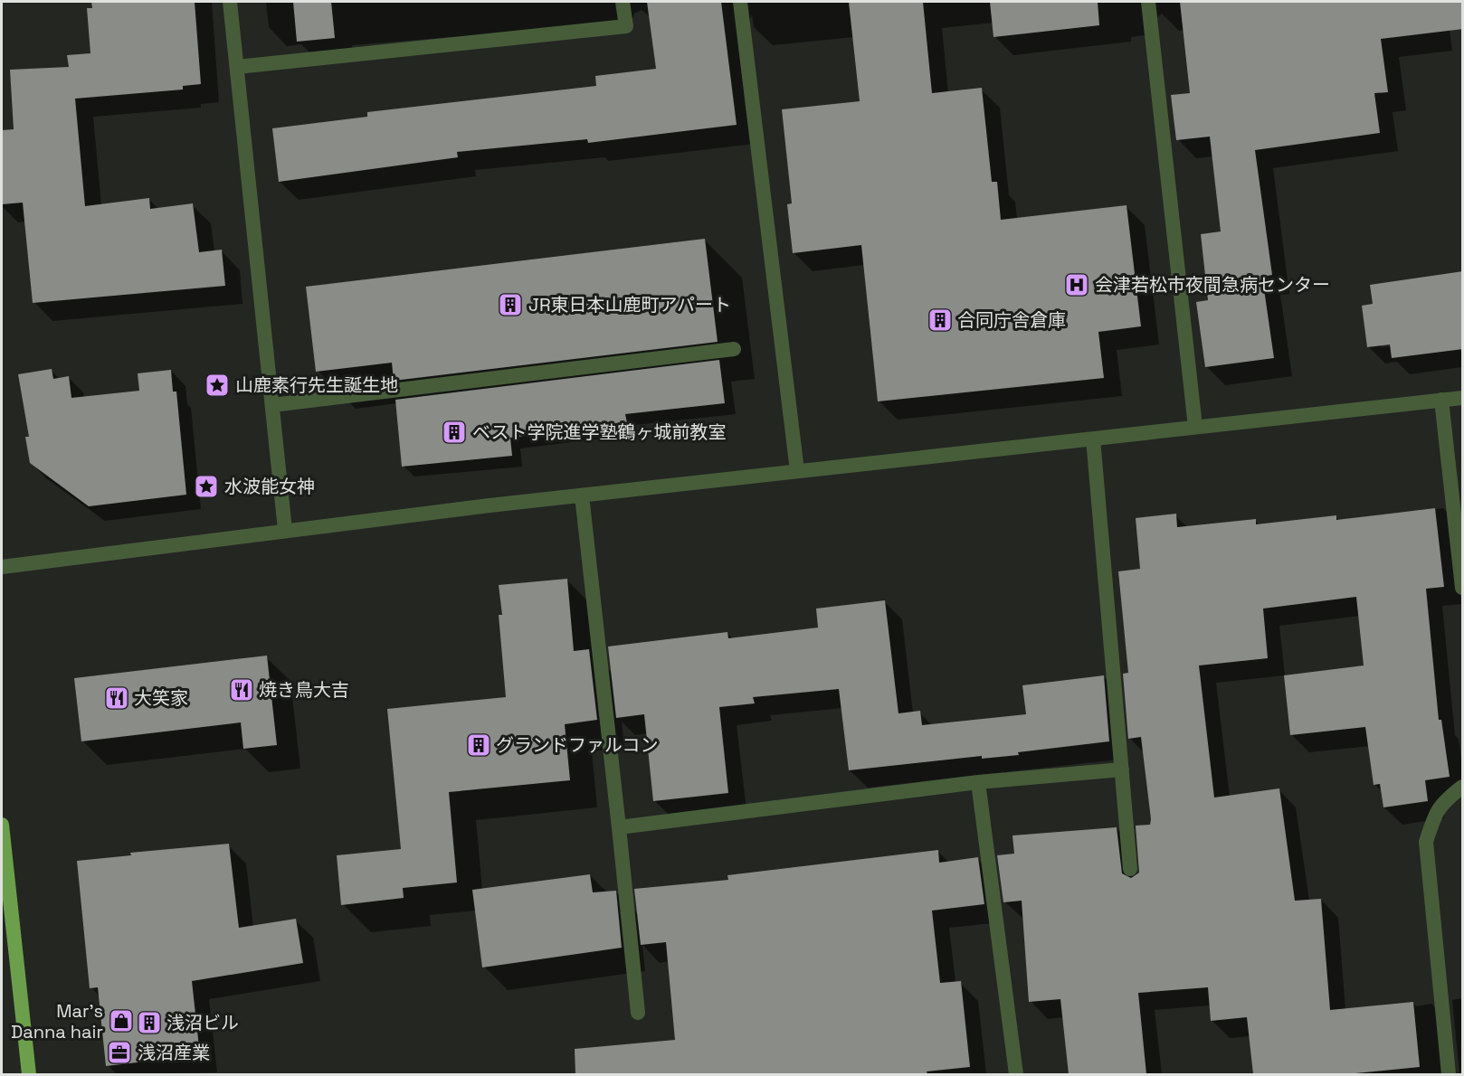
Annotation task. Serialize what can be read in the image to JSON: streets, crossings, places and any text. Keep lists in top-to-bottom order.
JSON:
{
  "places": {
    "hospital": ["会津若松市夜間急病センター"],
    "building": [
      "JR東日本山鹿町アパート",
      "合同庁舎倉庫",
      "ベスト学院進学塾鶴ヶ城前教室",
      "グランドファルコン",
      "浅沼ビル"
    ],
    "place": ["山鹿素行先生誕生地", "水波能女神"],
    "restaurant": ["焼き鳥大吉", "大笑家"],
    "shop": ["Mar's Danna hair"],
    "office": ["浅沼産業"]
  }
}
